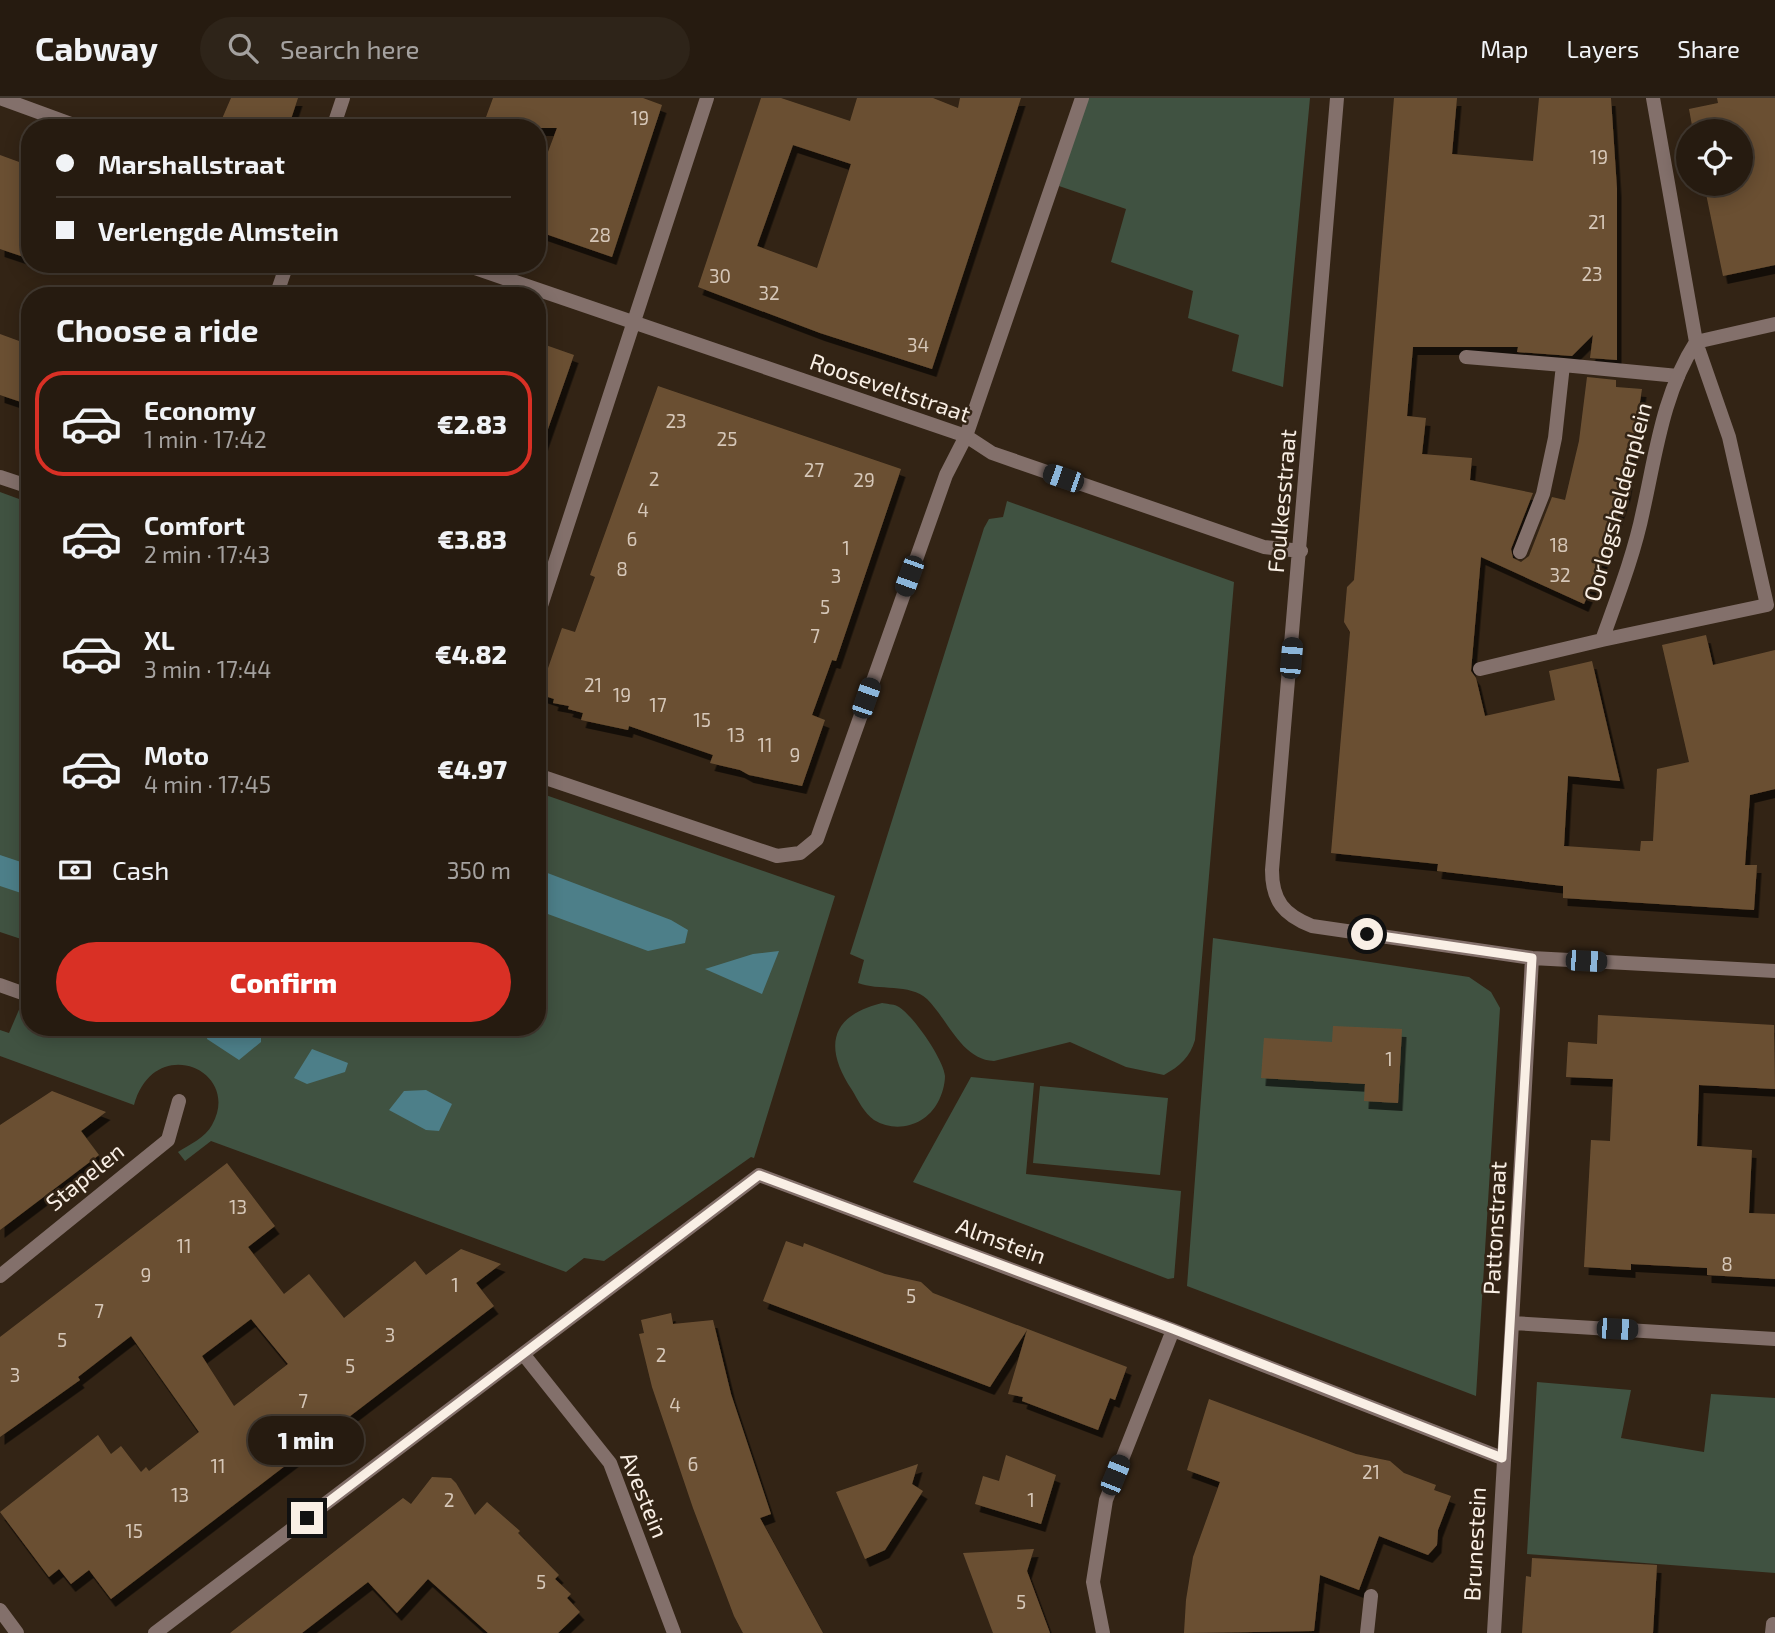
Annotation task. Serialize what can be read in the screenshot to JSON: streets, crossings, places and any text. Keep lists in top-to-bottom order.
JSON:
{
  "streets": {
    "street": [
      "Rooseveltstraat",
      "Foulkesstraat",
      "Oorlogsheldenplein",
      "Stapelen",
      "Pattonstraat",
      "Almstein",
      "Avestein",
      "Brunestein"
    ]
  },
  "crossings": [
    ["Rooseveltstraat", "Foulkesstraat"],
    ["Foulkesstraat", "Pattonstraat"],
    ["Pattonstraat", "Brunestein"],
    ["Almstein", "Avestein"],
    ["Almstein", "Brunestein"]
  ],
  "house_numbers": [
    "19",
    "19",
    "21",
    "28",
    "23",
    "30",
    "32",
    "34",
    "23",
    "25",
    "27",
    "2",
    "29",
    "4",
    "6",
    "18",
    "1",
    "8",
    "32",
    "3",
    "5",
    "7",
    "21",
    "19",
    "17",
    "15",
    "13",
    "11",
    "9",
    "1",
    "13",
    "11",
    "8",
    "9",
    "1",
    "5",
    "7",
    "3",
    "5",
    "2",
    "5",
    "3",
    "7",
    "4",
    "6",
    "11",
    "21",
    "13",
    "2",
    "1",
    "15",
    "5",
    "5"
  ],
  "page": {
    "header": "Cabway",
    "search": "Search here",
    "nav": ["Map", "Layers", "Share"],
    "banner": ["Marshallstraat", "Verlengde Almstein"],
    "heading": "Choose a ride",
    "list": [
      {
        "name": "Economy",
        "note": "1 min · 17:42",
        "value": "€2.83"
      },
      {
        "name": "Comfort",
        "note": "2 min · 17:43",
        "value": "€3.83"
      },
      {
        "name": "XL",
        "note": "3 min · 17:44",
        "value": "€4.82"
      },
      {
        "name": "Moto",
        "note": "4 min · 17:45",
        "value": "€4.97"
      }
    ],
    "pay": ["Cash", "350 m"],
    "buttons": "Confirm",
    "bubble": "1 min"
  }
}
